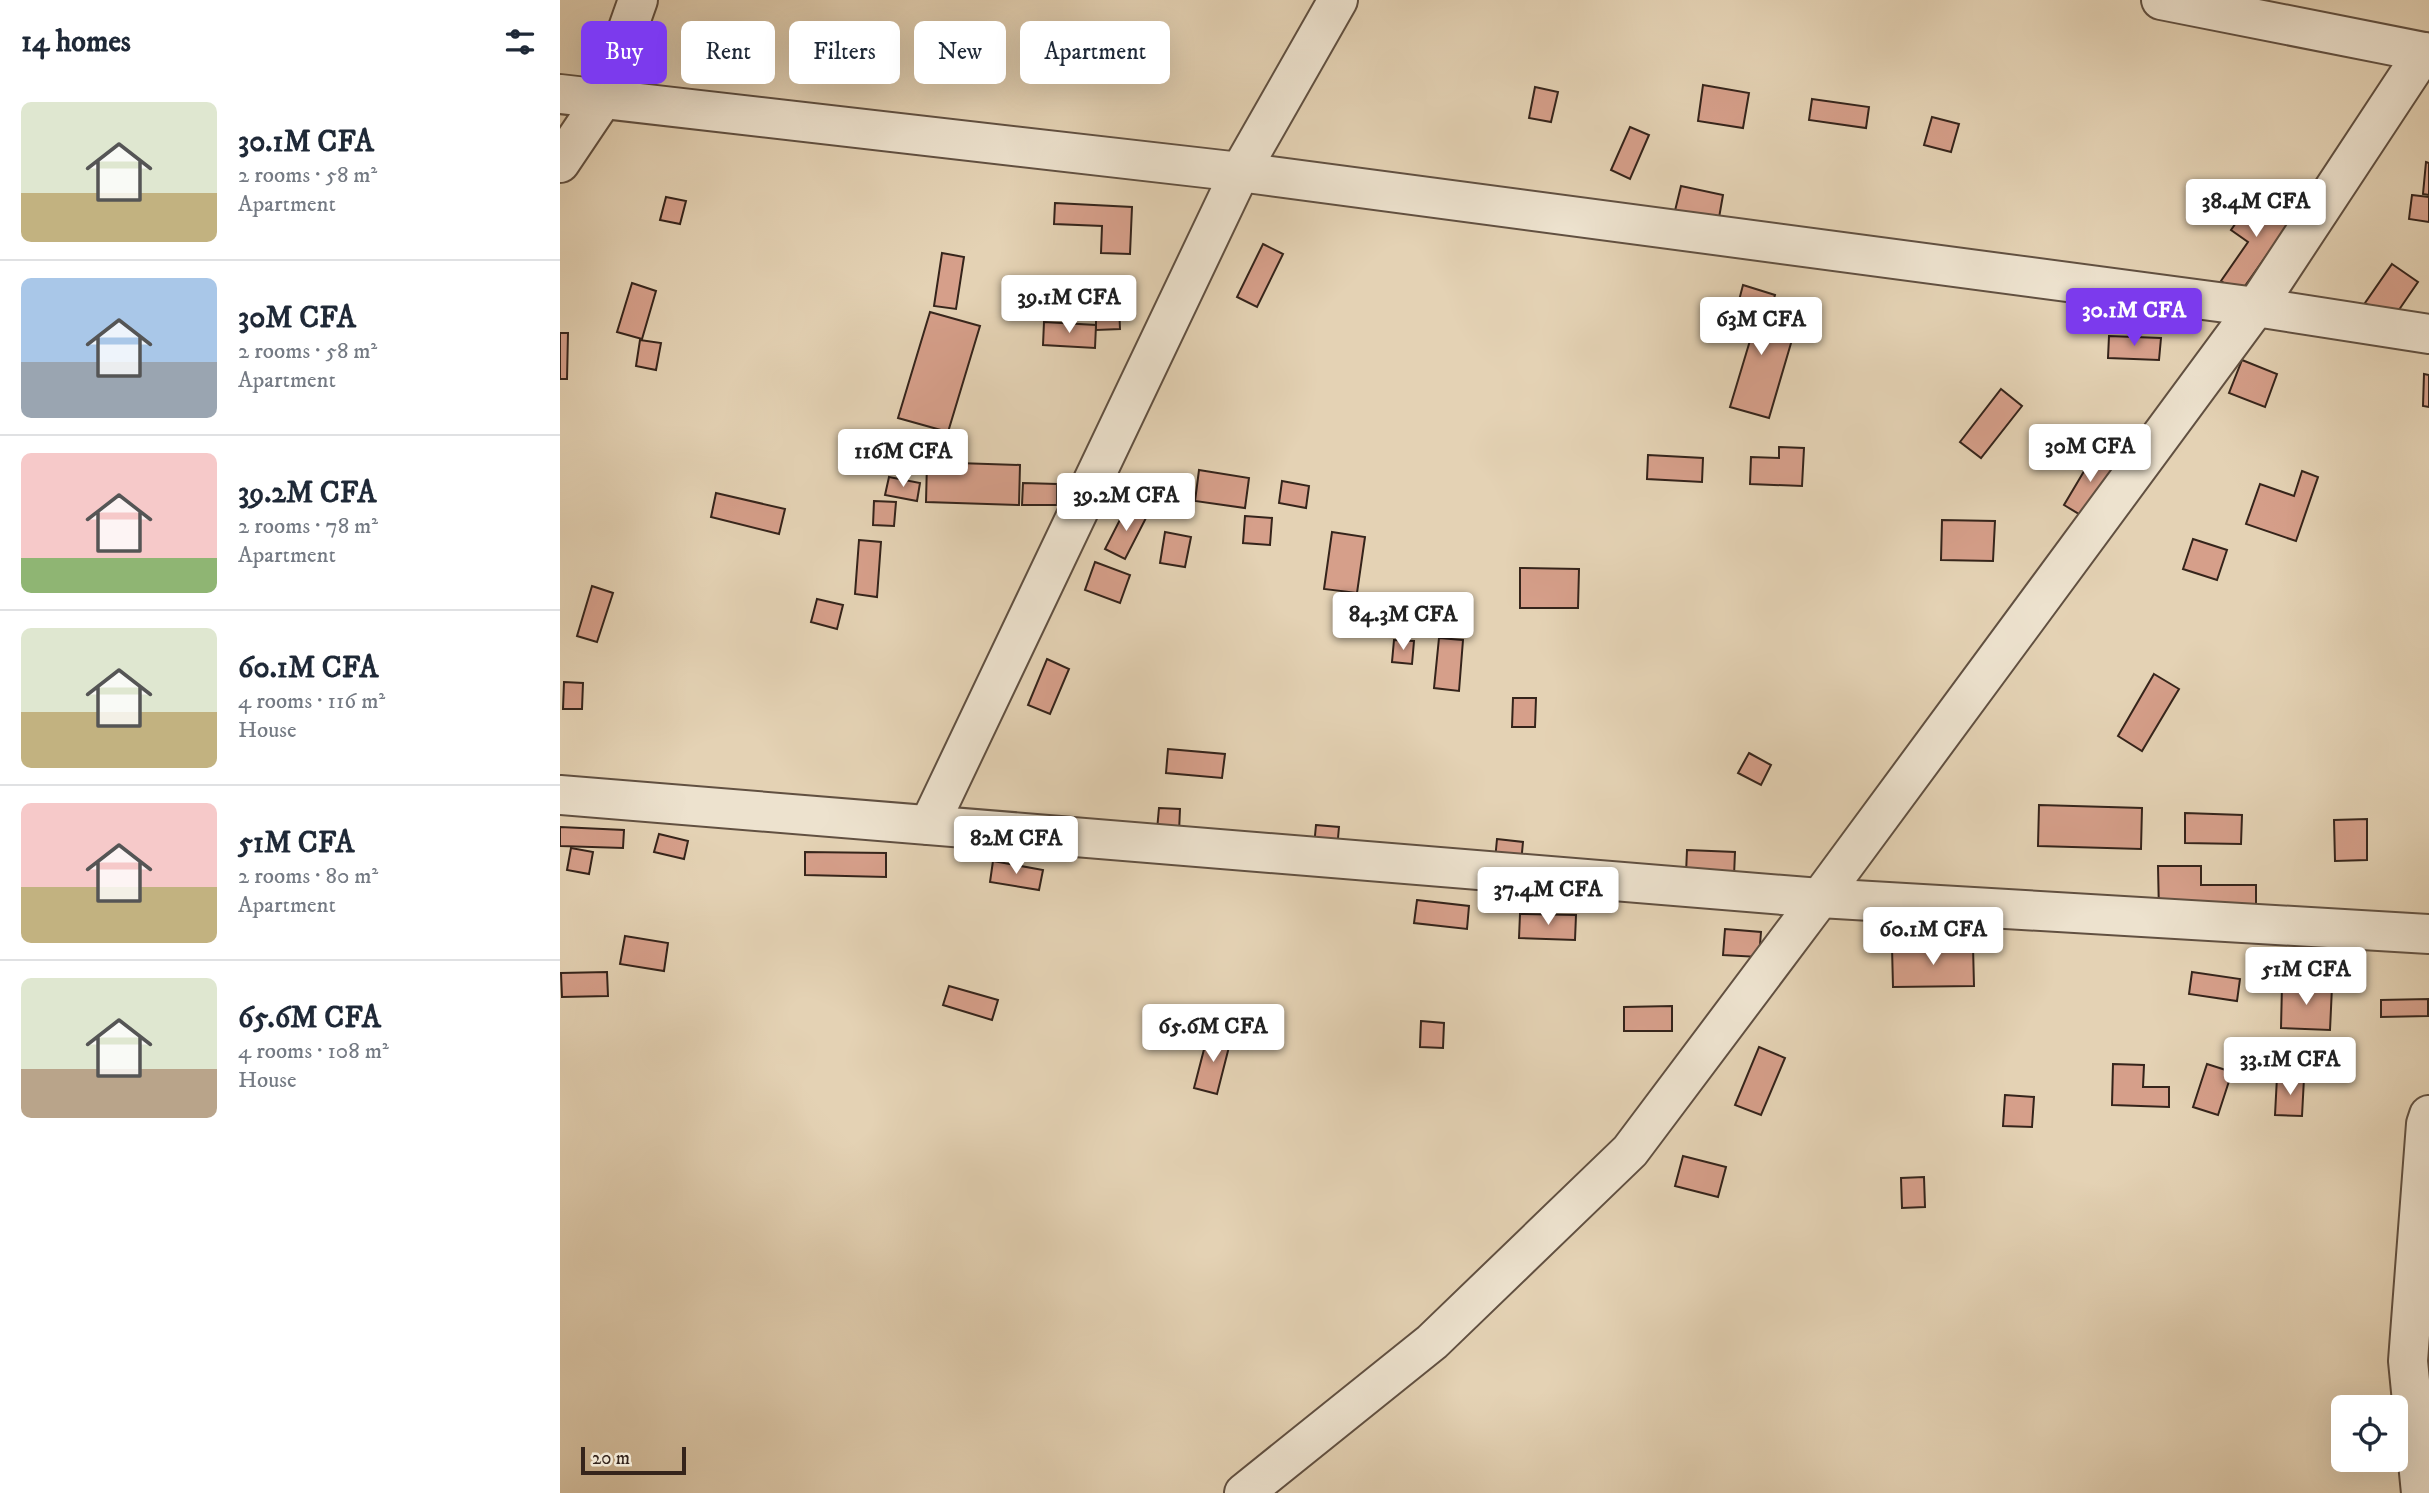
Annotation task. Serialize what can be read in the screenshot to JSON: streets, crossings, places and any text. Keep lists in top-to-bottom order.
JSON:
{
  "scale_bar": "20 m",
  "page": {
    "heading": "14 homes",
    "chip": [
      "Buy",
      "Rent",
      "Filters",
      "New",
      "Apartment"
    ],
    "list": [
      {
        "name": "30.1M CFA",
        "note": "2 rooms · 58 m² · Apartment"
      },
      {
        "name": "30M CFA",
        "note": "2 rooms · 58 m² · Apartment"
      },
      {
        "name": "39.2M CFA",
        "note": "2 rooms · 78 m² · Apartment"
      },
      {
        "name": "60.1M CFA",
        "note": "4 rooms · 116 m² · House"
      },
      {
        "name": "51M CFA",
        "note": "2 rooms · 80 m² · Apartment"
      },
      {
        "name": "65.6M CFA",
        "note": "4 rooms · 108 m² · House"
      }
    ],
    "price": [
      "38.4M CFA",
      "39.1M CFA",
      "30.1M CFA",
      "63M CFA",
      "30M CFA",
      "116M CFA",
      "39.2M CFA",
      "84.3M CFA",
      "82M CFA",
      "37.4M CFA",
      "60.1M CFA",
      "51M CFA",
      "65.6M CFA",
      "33.1M CFA"
    ],
    "scale": "20 m"
  }
}
